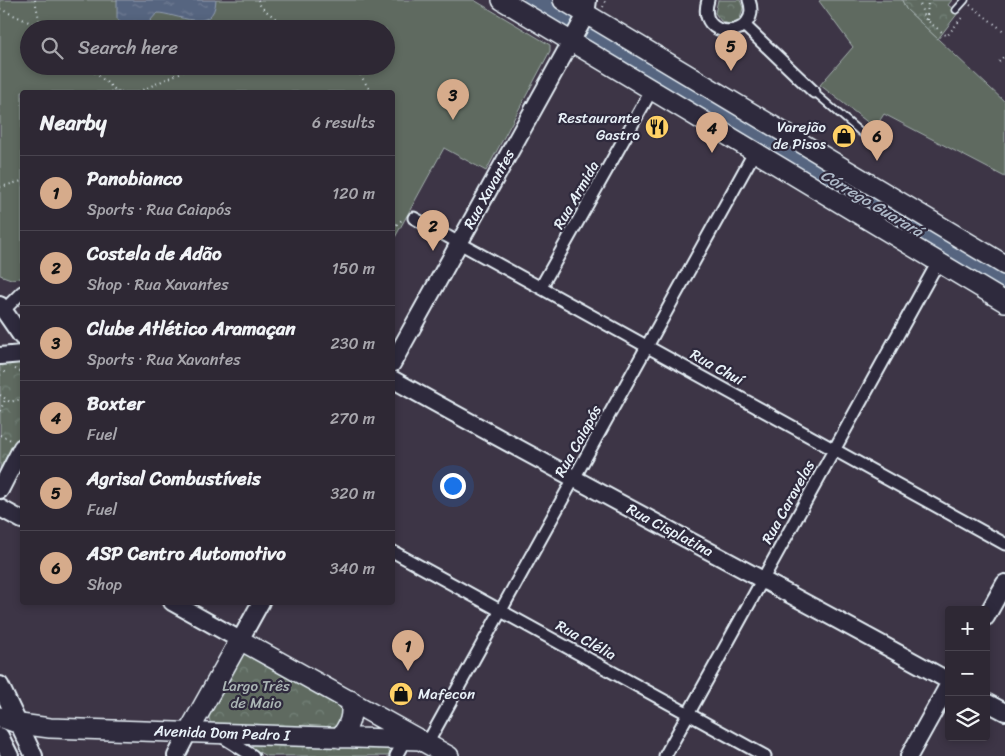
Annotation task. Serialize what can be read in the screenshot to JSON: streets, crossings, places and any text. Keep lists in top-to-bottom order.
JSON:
{
  "streets": {
    "main road": ["Avenida Dom Pedro I"],
    "street": [
      "Rua Xavantes",
      "Rua Armida",
      "Rua Chuí",
      "Rua Caiapós",
      "Rua Caravelas",
      "Rua Cisplatina",
      "Rua Clélia"
    ]
  },
  "crossings": [
    ["Rua Xavantes", "Rua Chuí"],
    ["Rua Armida", "Rua Chuí"],
    ["Rua Chuí", "Rua Caiapós"],
    ["Rua Chuí", "Rua Caravelas"],
    ["Rua Caiapós", "Rua Cisplatina"],
    ["Rua Caiapós", "Rua Clélia"],
    ["Rua Caiapós", "Avenida Dom Pedro I"],
    ["Rua Caravelas", "Rua Cisplatina"],
    ["Rua Caravelas", "Rua Clélia"]
  ],
  "water": ["Córrego Guarará"],
  "parks": ["Largo Três de Maio"],
  "places": {
    "restaurant": ["Restaurante Gastro"],
    "shop": ["Varejão de Pisos", "Mafecon"]
  },
  "page": {
    "search": "Search here",
    "pins": [
      "5",
      "3",
      "4",
      "6",
      "2",
      "1"
    ],
    "heading": ["Nearby", "6 results"],
    "list": [
      {
        "mark": "1",
        "name": "Panobianco",
        "note": "Sports · Rua Caiapós",
        "value": "120 m"
      },
      {
        "mark": "2",
        "name": "Costela de Adão",
        "note": "Shop · Rua Xavantes",
        "value": "150 m"
      },
      {
        "mark": "3",
        "name": "Clube Atlético Aramaçan",
        "note": "Sports · Rua Xavantes",
        "value": "230 m"
      },
      {
        "mark": "4",
        "name": "Boxter",
        "note": "Fuel",
        "value": "270 m"
      },
      {
        "mark": "5",
        "name": "Agrisal Combustíveis",
        "note": "Fuel",
        "value": "320 m"
      },
      {
        "mark": "6",
        "name": "ASP Centro Automotivo",
        "note": "Shop",
        "value": "340 m"
      }
    ],
    "map_buttons": ["+", "−"]
  }
}
